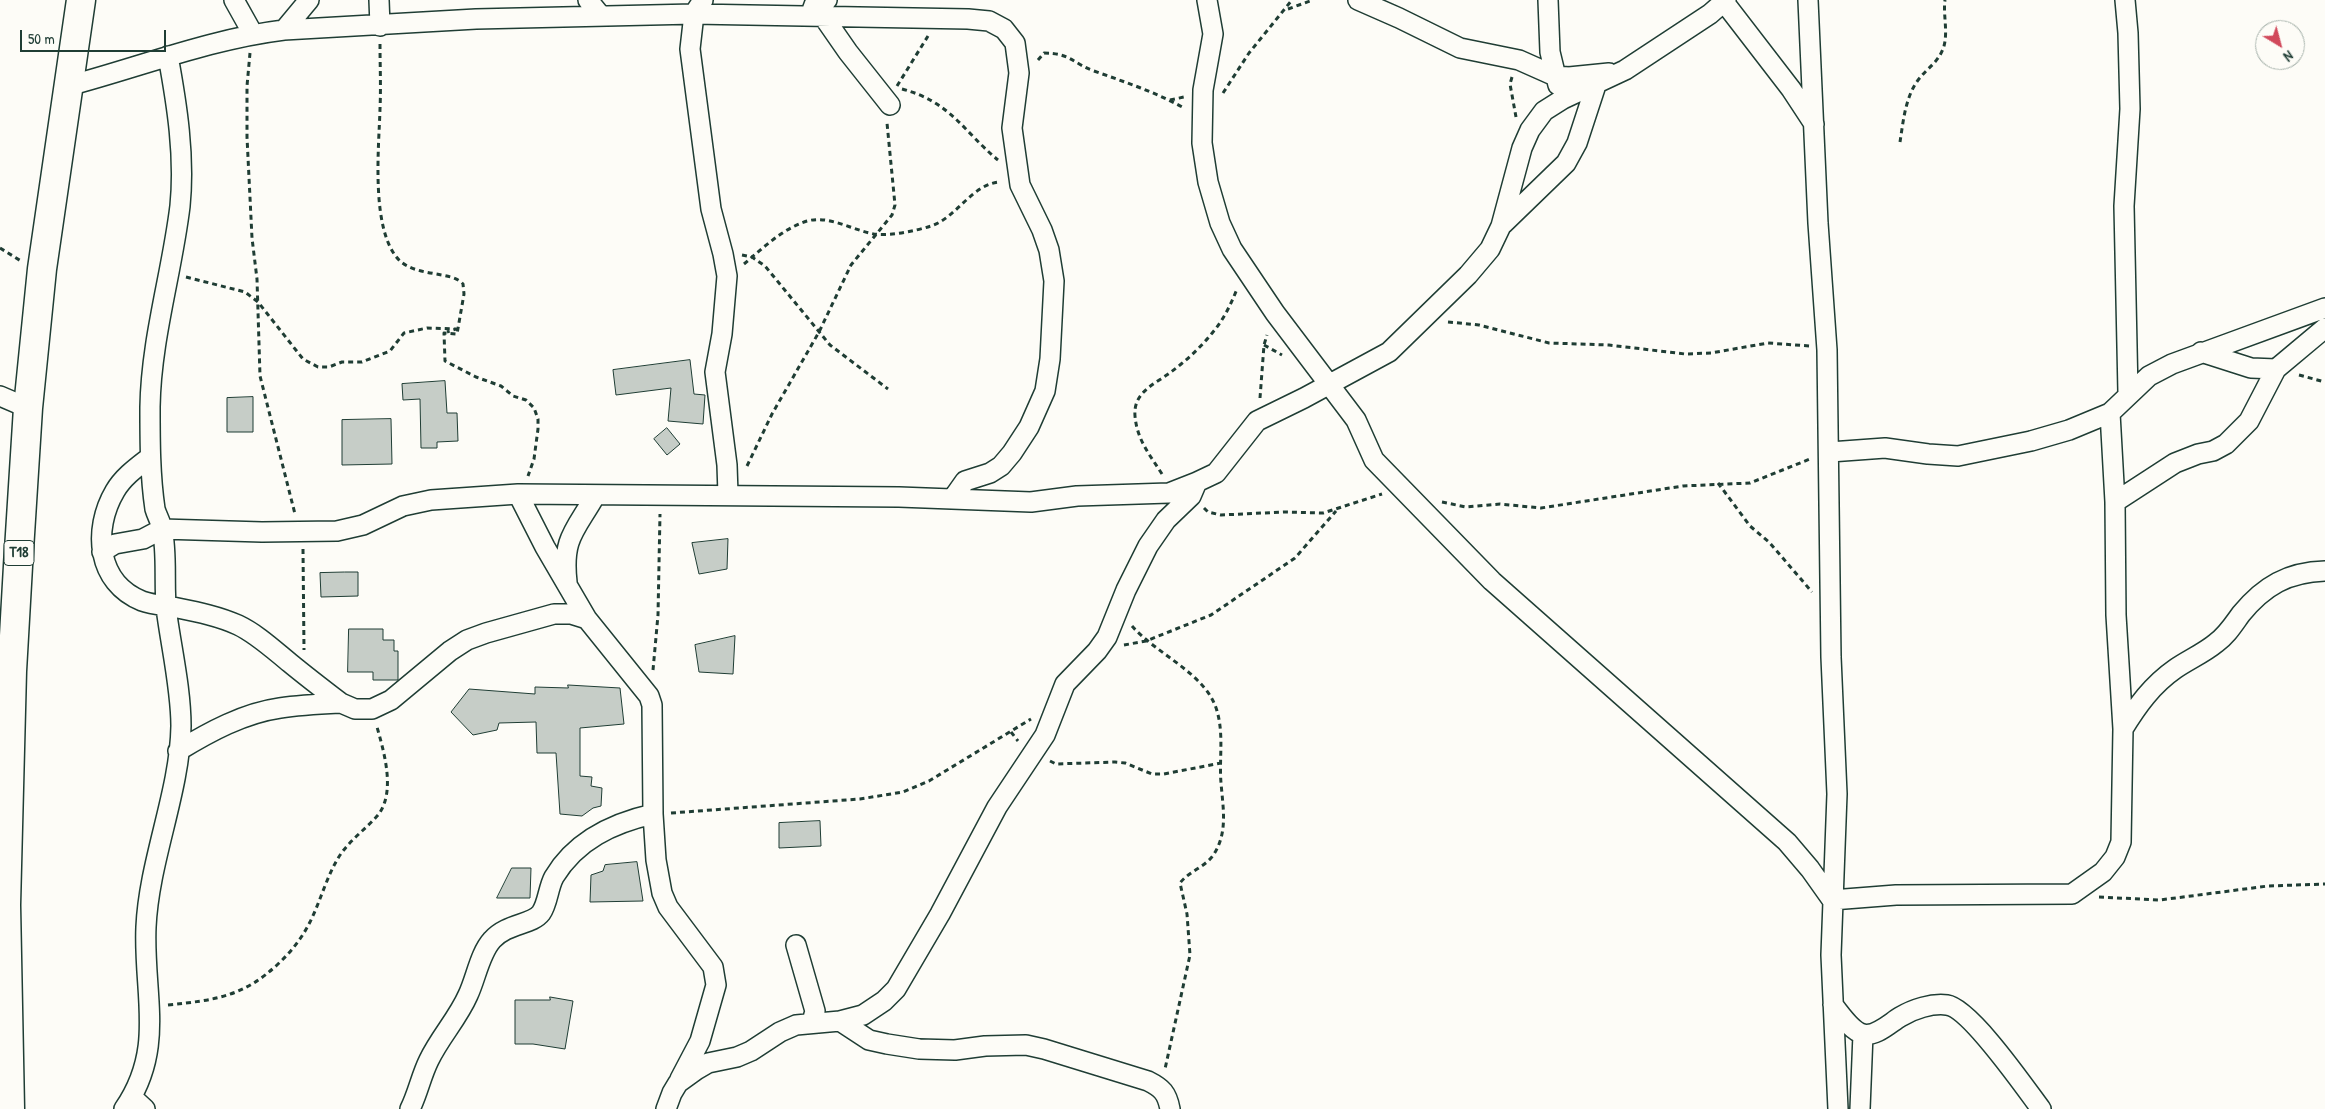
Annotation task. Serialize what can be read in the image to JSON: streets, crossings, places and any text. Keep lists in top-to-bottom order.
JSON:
{
  "streets": {
    "highway": ["T18"]
  },
  "scale_bar": "50 m",
  "north": "bottom right"
}
